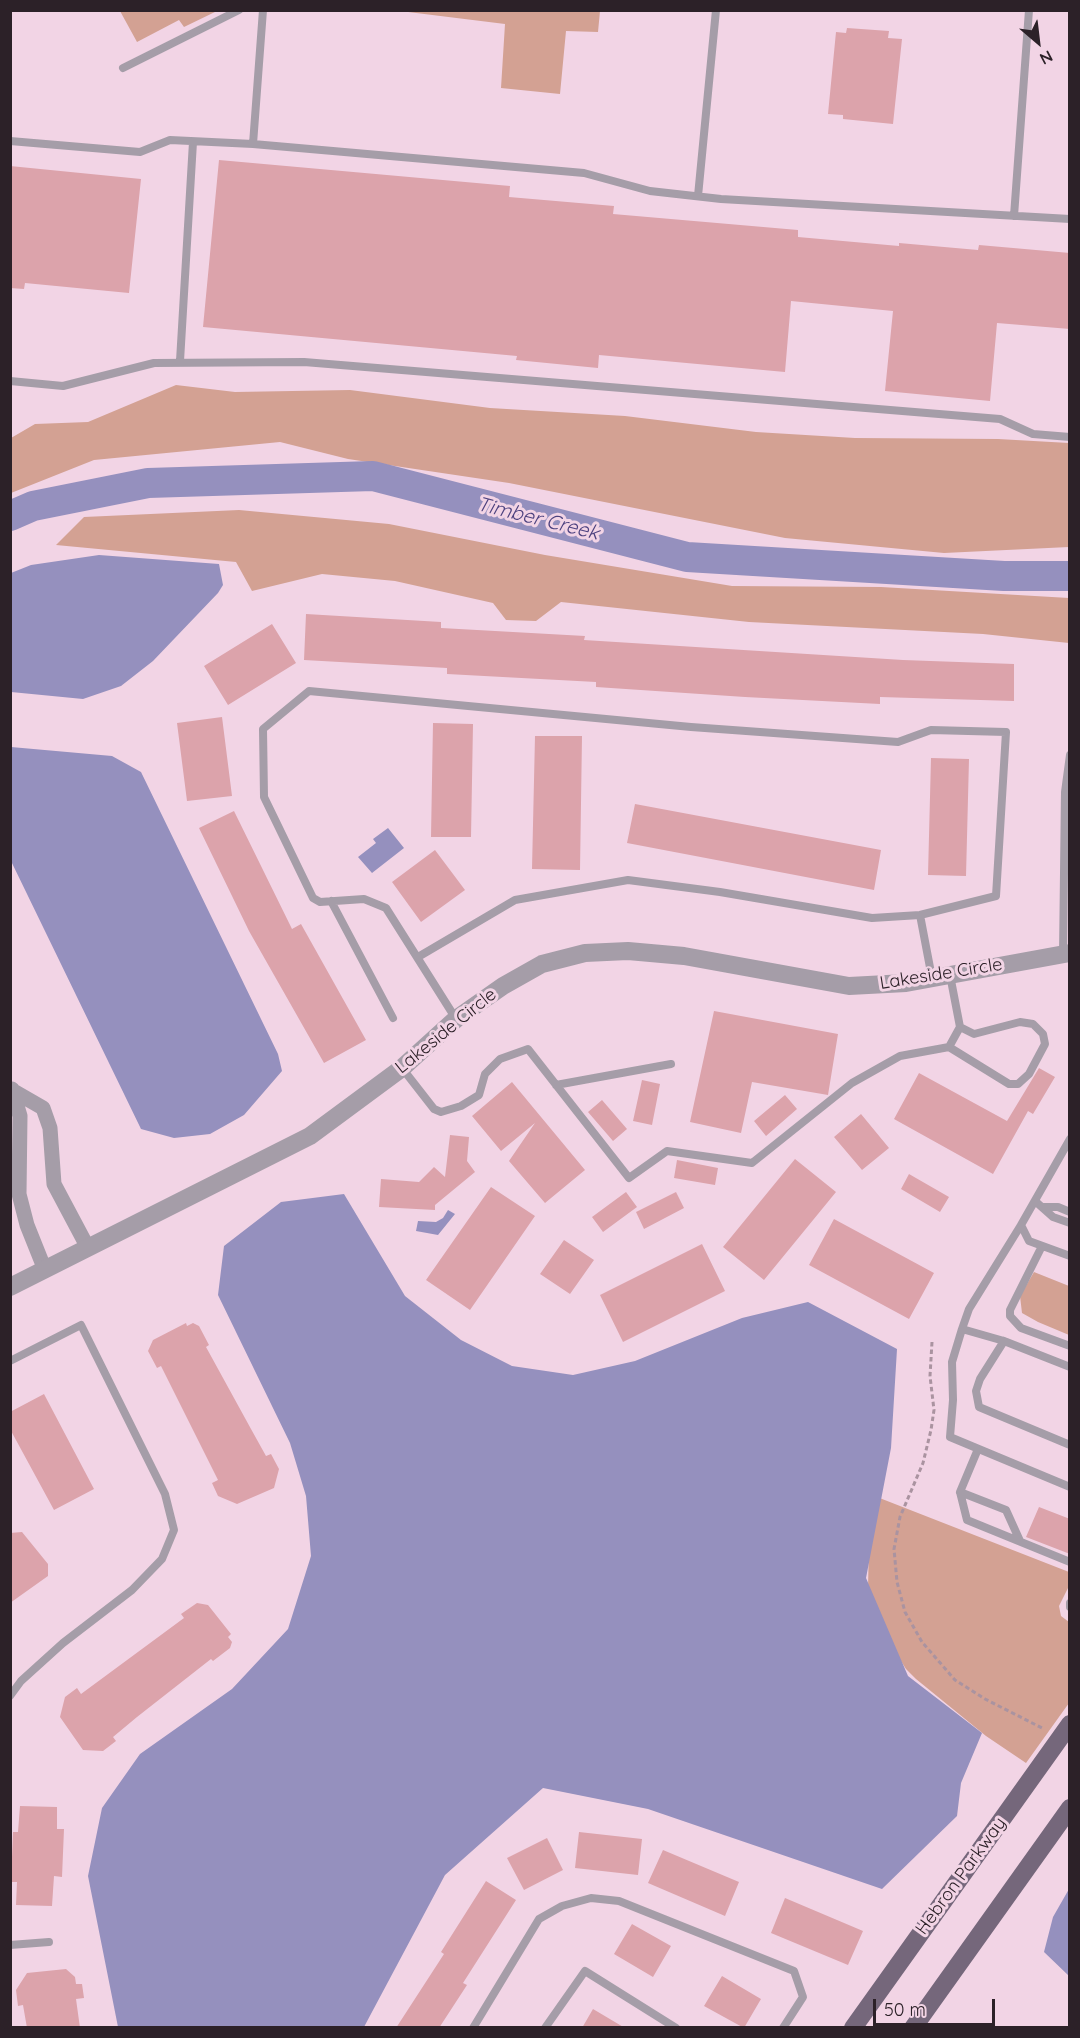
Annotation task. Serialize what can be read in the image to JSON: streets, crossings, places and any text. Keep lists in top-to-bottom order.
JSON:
{
  "streets": {
    "main road": ["Hebron Parkway"],
    "street": ["Lakeside Circle"]
  },
  "water": ["Timber Creek"],
  "scale_bar": "50 m",
  "north": "bottom right"
}
